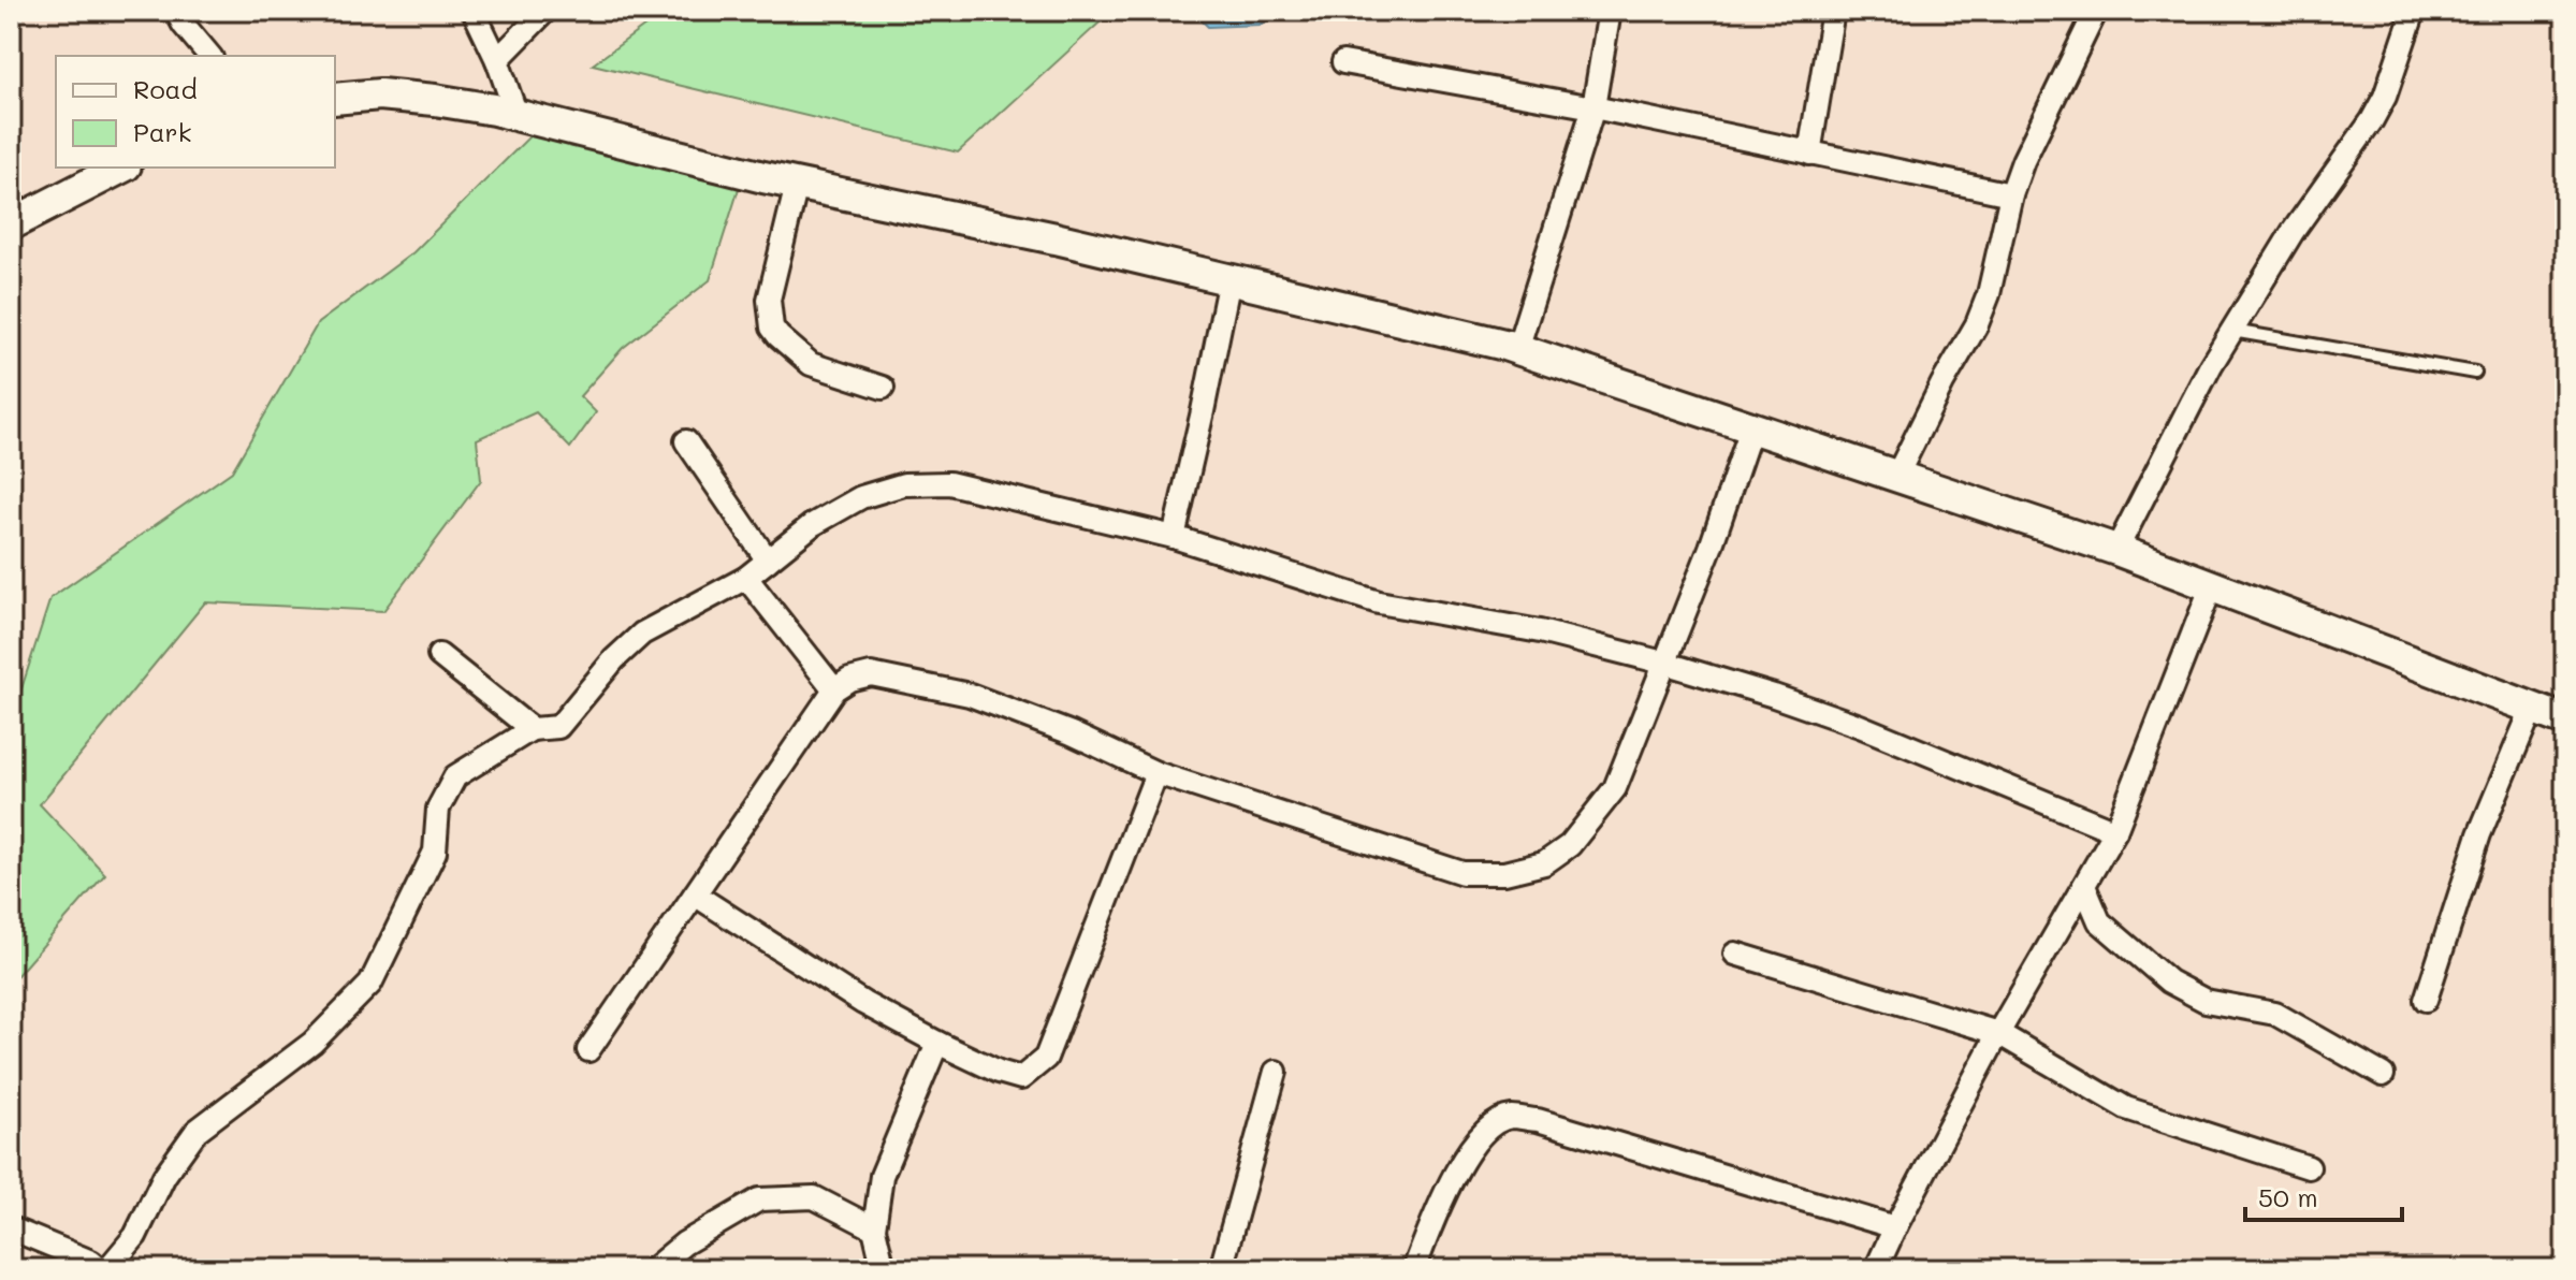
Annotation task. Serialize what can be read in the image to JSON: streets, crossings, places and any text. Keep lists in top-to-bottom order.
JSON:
{
  "legend": ["Road", "Park"],
  "scale_bar": "50 m"
}
